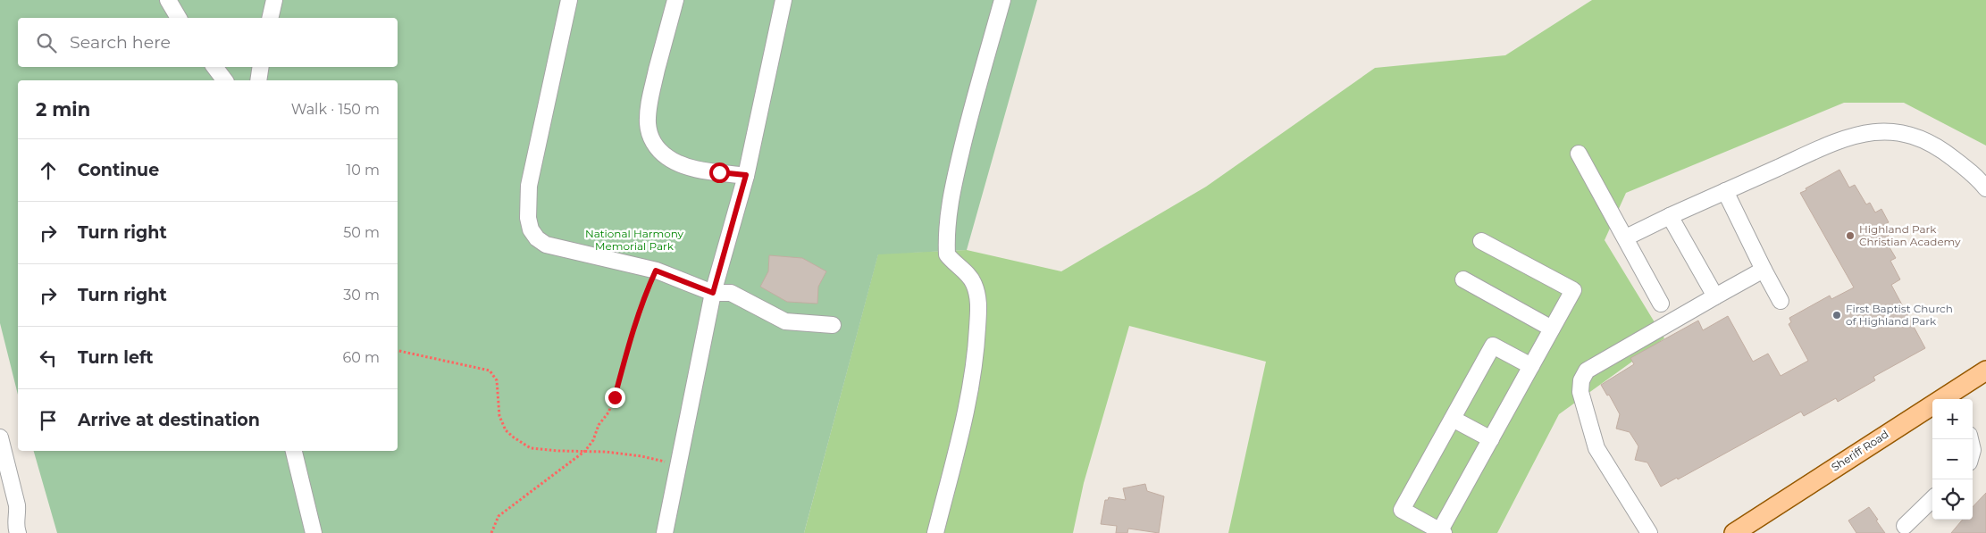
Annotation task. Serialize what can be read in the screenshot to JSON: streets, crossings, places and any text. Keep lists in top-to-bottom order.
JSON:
{
  "streets": {
    "main road": ["Sheriff Road"]
  },
  "parks": ["National Harmony Memorial Park"],
  "places": ["Highland Park Christian Academy", "First Baptist Church of Highland Park"],
  "page": {
    "search": "Search here",
    "heading": ["2 min", "Walk · 150 m"],
    "list": [
      ["Continue", "10 m"],
      ["Turn right", "50 m"],
      ["Turn right", "30 m"],
      ["Turn left", "60 m"],
      "Arrive at destination"
    ],
    "map_buttons": ["+", "−"]
  }
}
